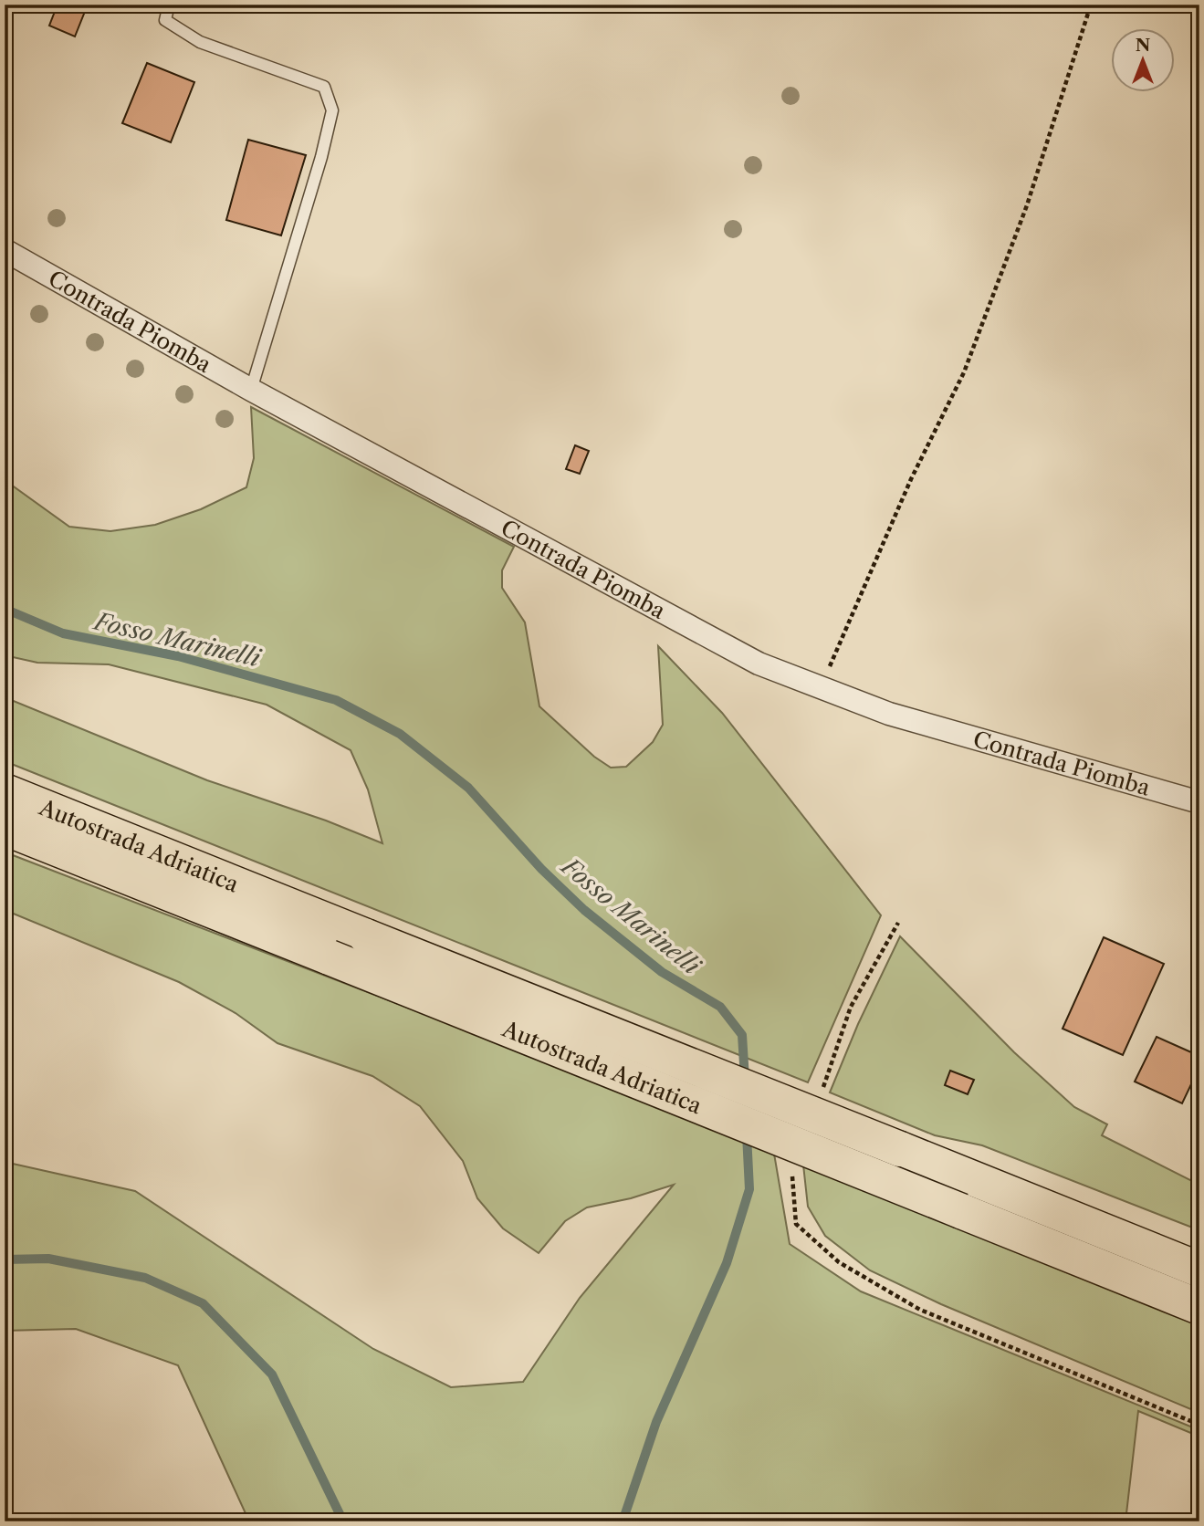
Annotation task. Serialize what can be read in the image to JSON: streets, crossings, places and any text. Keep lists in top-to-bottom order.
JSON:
{
  "streets": {
    "highway": ["Autostrada Adriatica"],
    "street": ["Contrada Piomba"]
  },
  "water": ["Fosso Marinelli"],
  "north": "top"
}
